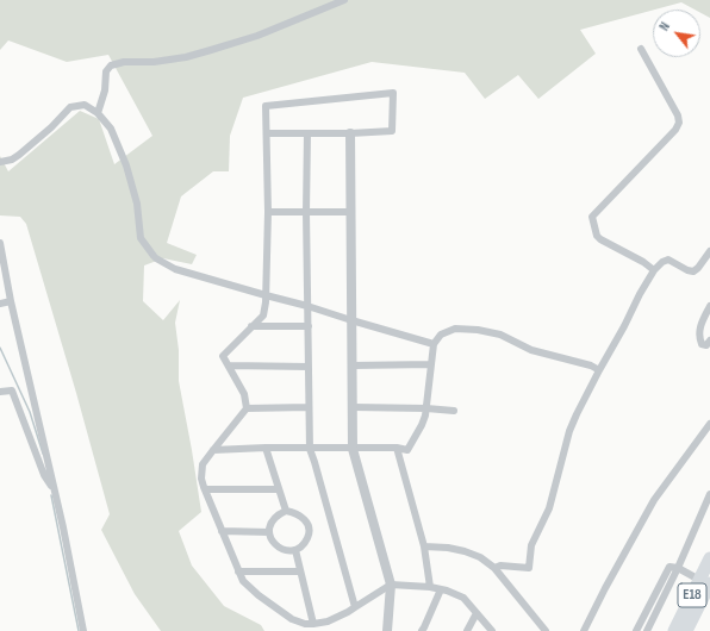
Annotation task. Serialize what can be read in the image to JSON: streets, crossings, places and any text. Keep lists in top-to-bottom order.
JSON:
{
  "streets": {
    "highway": ["E18"]
  },
  "north": "top left"
}
